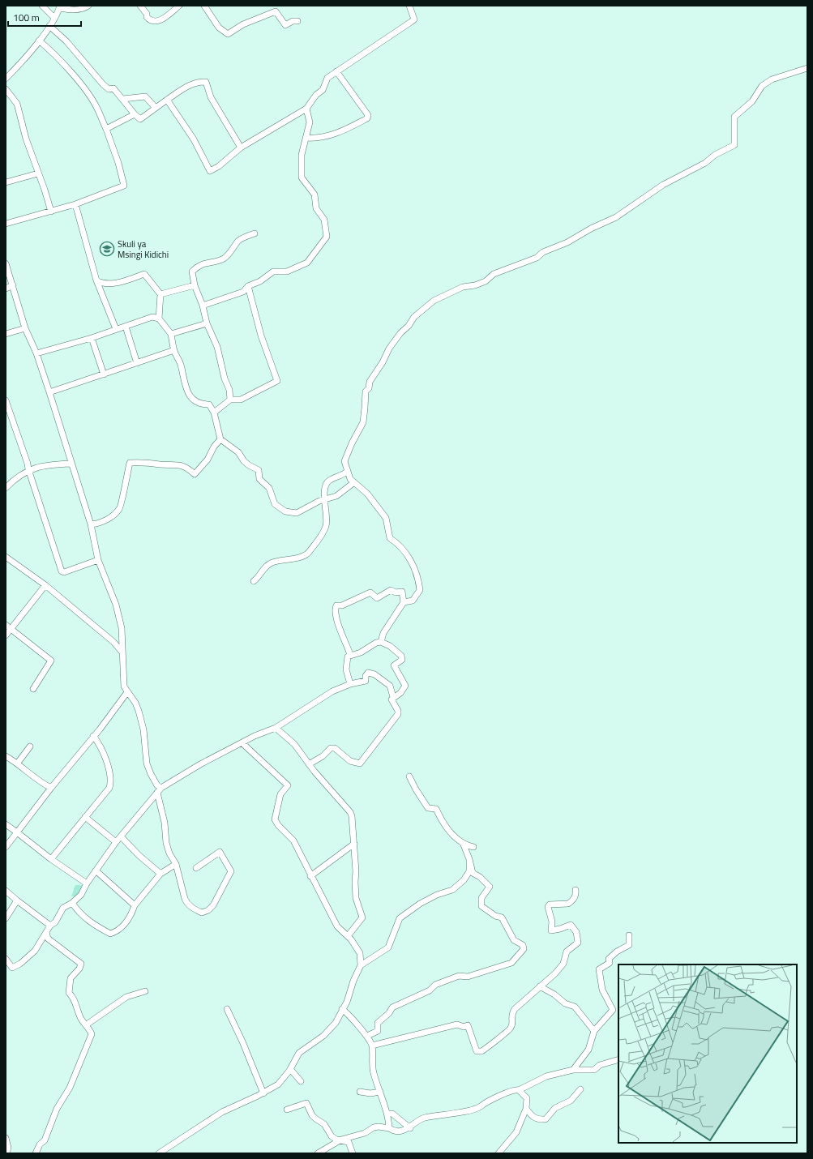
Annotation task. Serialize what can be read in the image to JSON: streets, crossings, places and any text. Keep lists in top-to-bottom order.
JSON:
{
  "places": {
    "school or university": ["Skuli ya Msingi Kidichi"]
  },
  "scale_bar": "100 m"
}
